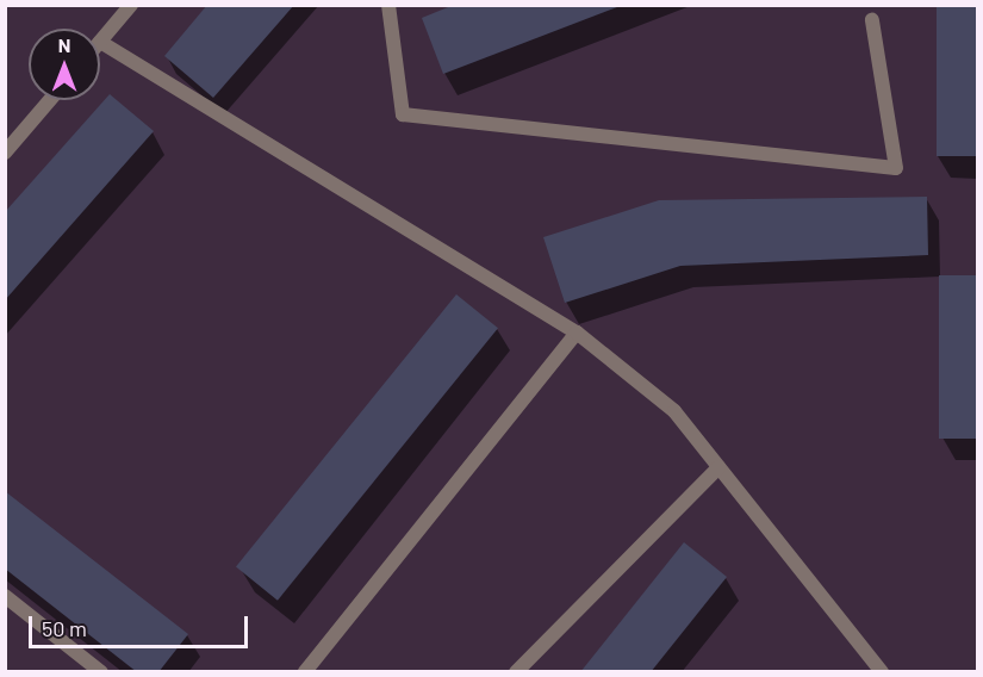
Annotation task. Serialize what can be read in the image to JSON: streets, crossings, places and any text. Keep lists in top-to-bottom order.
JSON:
{
  "scale_bar": "50 m",
  "north": "top"
}
